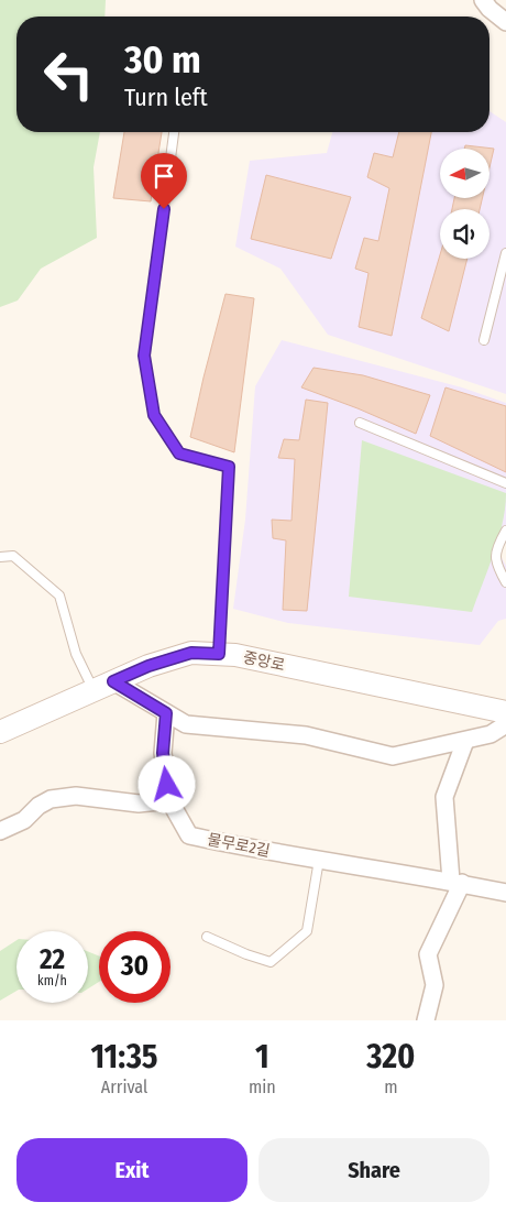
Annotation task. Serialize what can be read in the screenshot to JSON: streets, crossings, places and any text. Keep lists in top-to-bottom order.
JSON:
{
  "streets": {
    "street": ["중앙로", "물무로2길"]
  },
  "north": "left",
  "page": {
    "turn": ["30 m", "Turn left"],
    "speed": "22 km/h",
    "limit": "30",
    "eta": [
      "11:35",
      "Arrival",
      "1",
      "min",
      "320",
      "m"
    ],
    "buttons": ["Exit", "Share"]
  }
}
